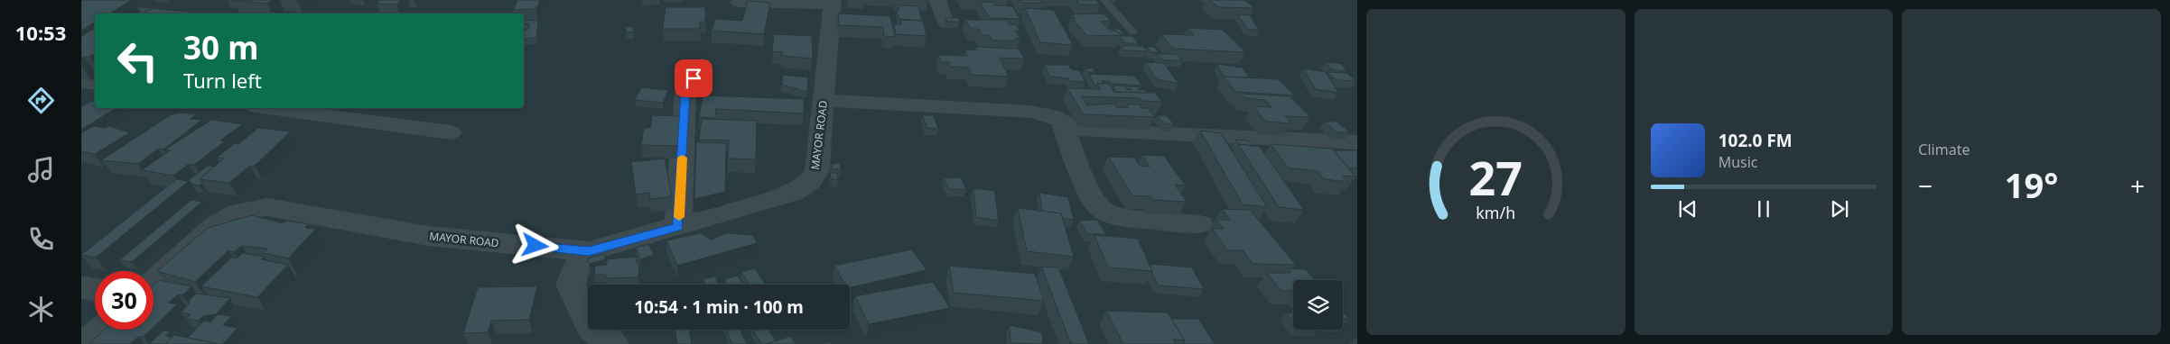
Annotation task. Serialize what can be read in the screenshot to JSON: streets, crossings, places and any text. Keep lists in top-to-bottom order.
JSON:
{
  "streets": {
    "street": ["MAYOR ROAD"]
  },
  "page": {
    "tabs": "10:53",
    "tile": "Climate",
    "turn": ["30 m", "Turn left"],
    "song": ["102.0 FM", "Music"],
    "heat": ["−", "19°", "+"],
    "limit": "30",
    "trip": "10:54 · 1 min · 100 m",
    "gauge": ["27", "km/h"]
  }
}
